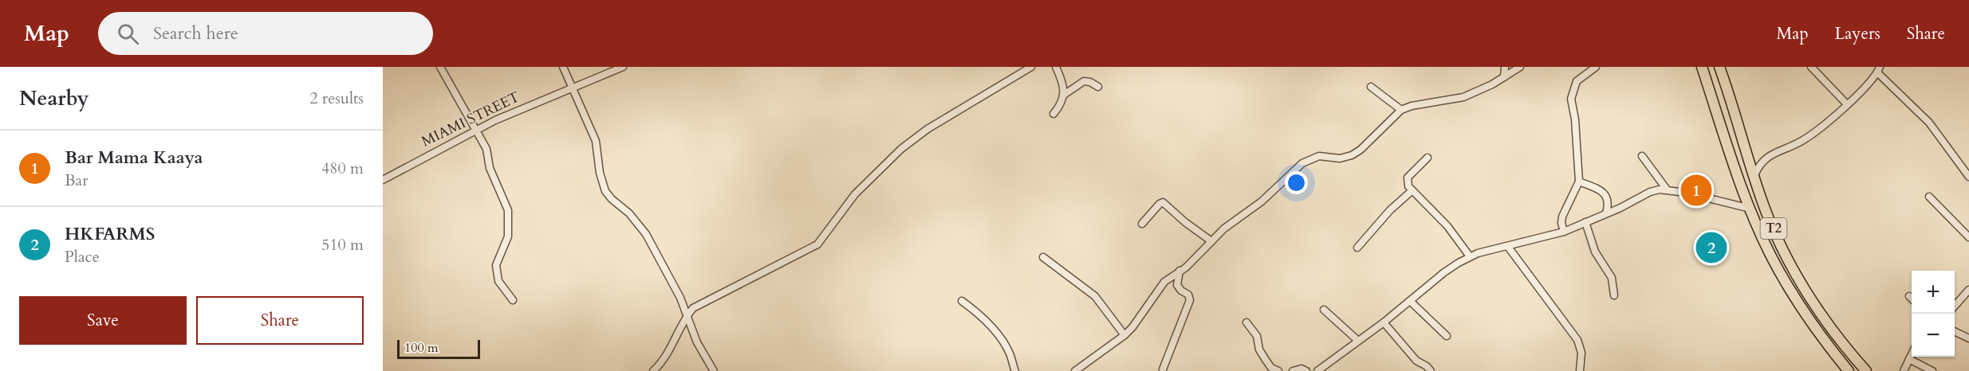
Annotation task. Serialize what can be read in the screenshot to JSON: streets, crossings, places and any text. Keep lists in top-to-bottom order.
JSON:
{
  "streets": {
    "highway": ["T2"],
    "street": ["MIAMI STREET"]
  },
  "scale_bar": "100 m",
  "page": {
    "header": "Map",
    "search": "Search here",
    "nav": ["Map", "Layers", "Share"],
    "heading": ["Nearby", "2 results"],
    "list": [
      {
        "mark": "1",
        "name": "Bar Mama Kaaya",
        "note": "Bar",
        "value": "480 m"
      },
      {
        "mark": "2",
        "name": "HKFARMS",
        "note": "Place",
        "value": "510 m"
      }
    ],
    "pins": ["1", "2"],
    "map_buttons": ["+", "−"],
    "buttons": ["Save", "Share"],
    "scale": "100 m"
  }
}
